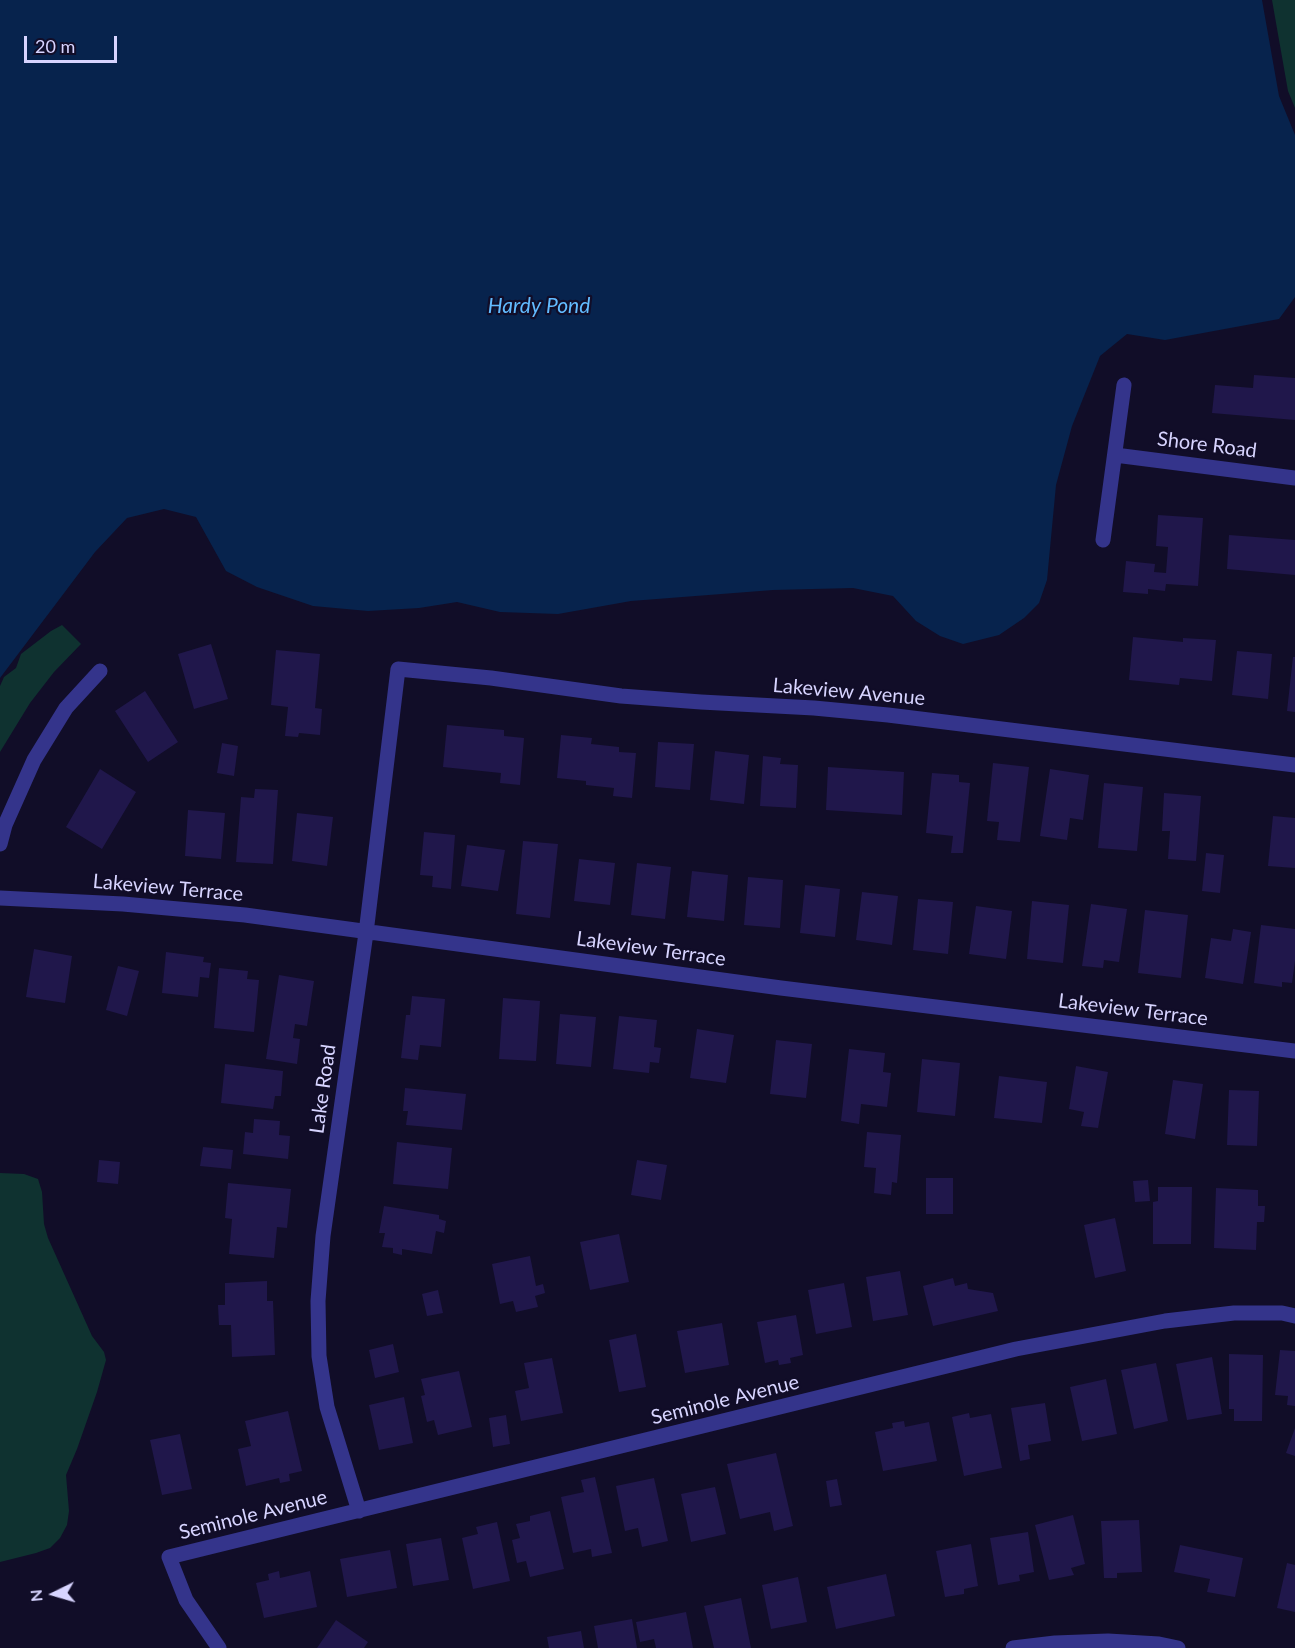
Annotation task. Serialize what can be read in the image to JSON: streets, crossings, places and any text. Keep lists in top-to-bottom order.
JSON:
{
  "streets": {
    "street": [
      "Shore Road",
      "Lakeview Avenue",
      "Lakeview Terrace",
      "Lake Road",
      "Seminole Avenue"
    ]
  },
  "crossings": [
    ["Lakeview Avenue", "Lake Road"],
    ["Lakeview Terrace", "Lake Road"],
    ["Lake Road", "Seminole Avenue"]
  ],
  "water": ["Hardy Pond"],
  "scale_bar": "20 m",
  "north": "left"
}
